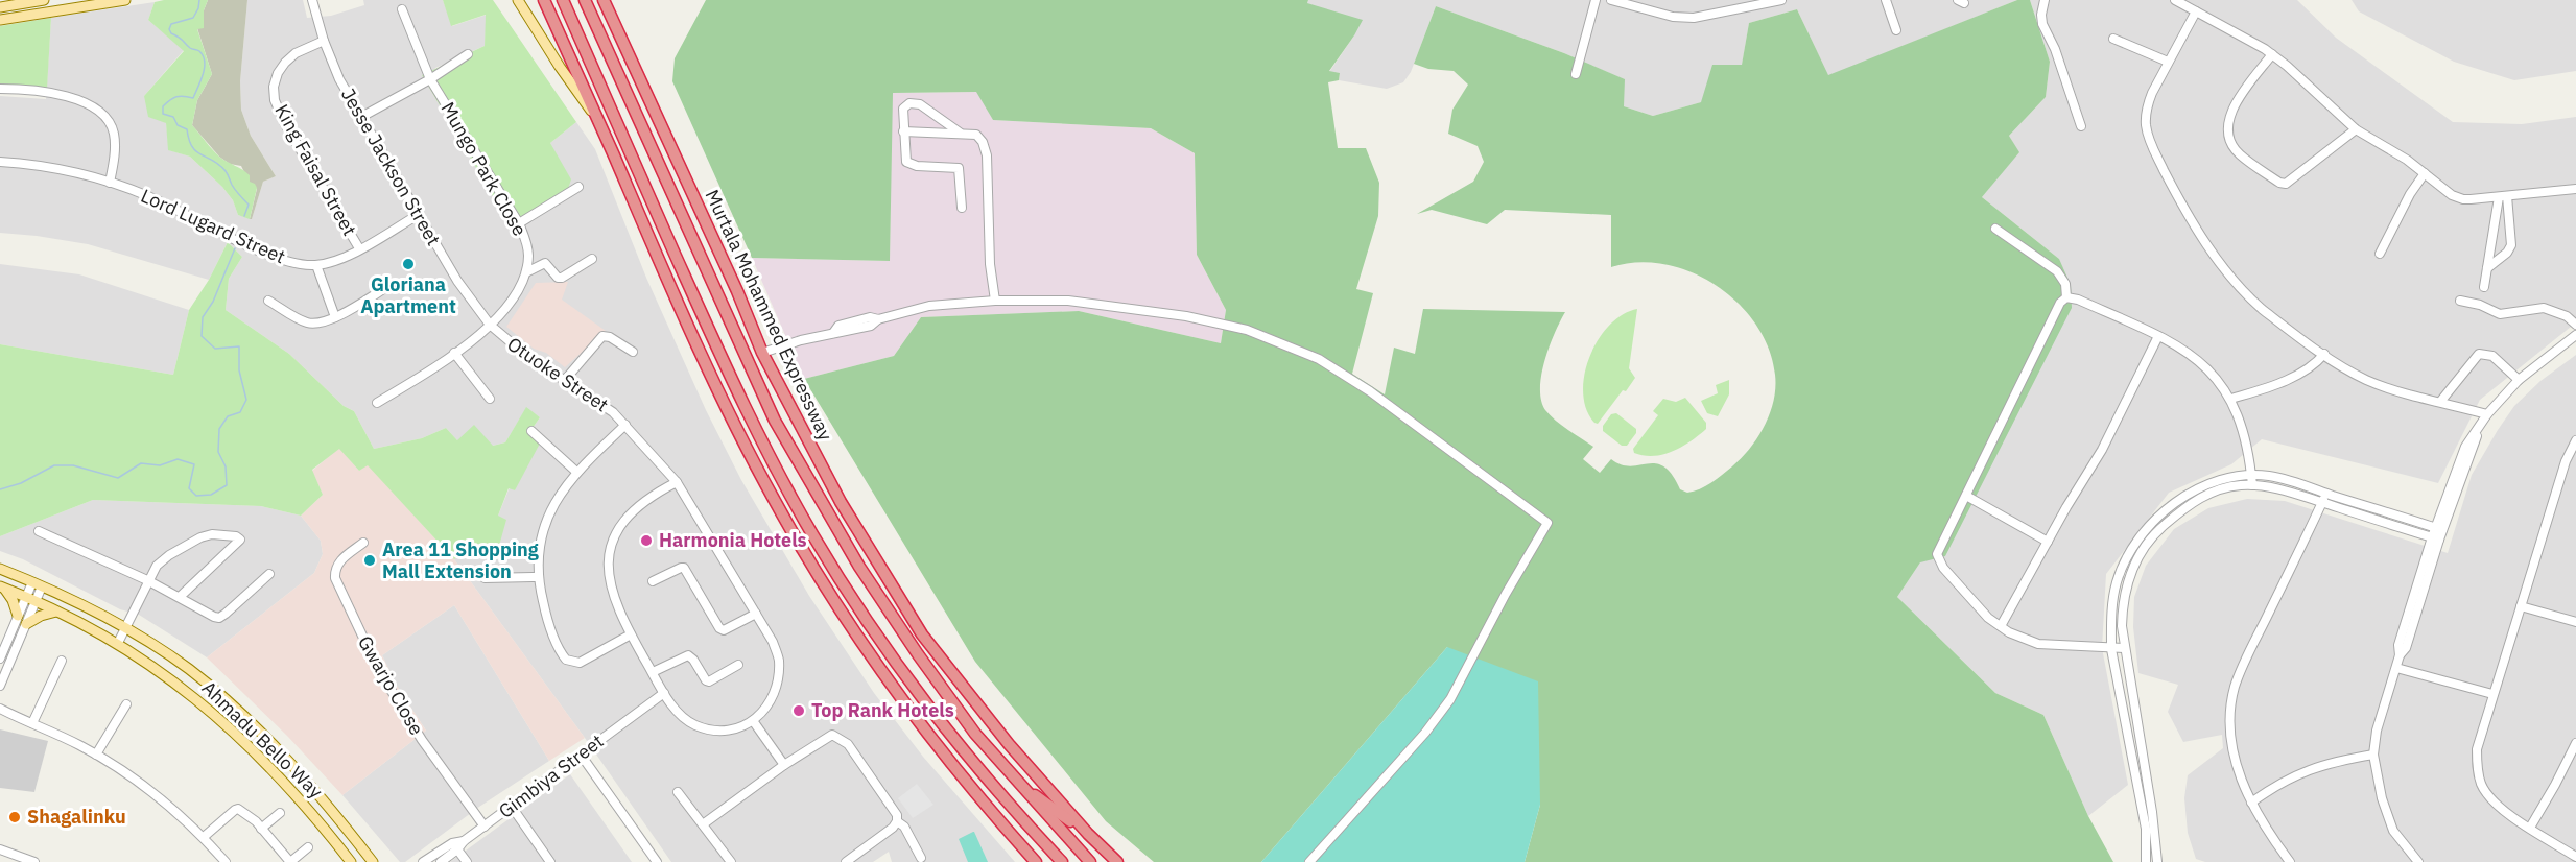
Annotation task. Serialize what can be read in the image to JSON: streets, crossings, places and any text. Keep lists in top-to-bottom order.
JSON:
{
  "streets": {
    "highway": ["Murtala Mohammed Expressway"],
    "main road": ["Ahmadu Bello Way"],
    "street": [
      "Jesse Jackson Street",
      "Mungo Park Close",
      "King Faisal Street",
      "Lord Lugard Street",
      "Otuoke Street",
      "Gwarjo Close",
      "Gimbiya Street"
    ]
  },
  "crossings": [
    ["Jesse Jackson Street", "Mungo Park Close"],
    ["Jesse Jackson Street", "King Faisal Street"],
    ["Jesse Jackson Street", "Lord Lugard Street"],
    ["Jesse Jackson Street", "Otuoke Street"],
    ["Mungo Park Close", "Otuoke Street"],
    ["King Faisal Street", "Lord Lugard Street"],
    ["Gwarjo Close", "Gimbiya Street"]
  ],
  "places": [
    "Gloriana Apartment",
    "Harmonia Hotels",
    "Area 11 Shopping Mall Extension",
    "Top Rank Hotels",
    "Shagalinku"
  ]
}
